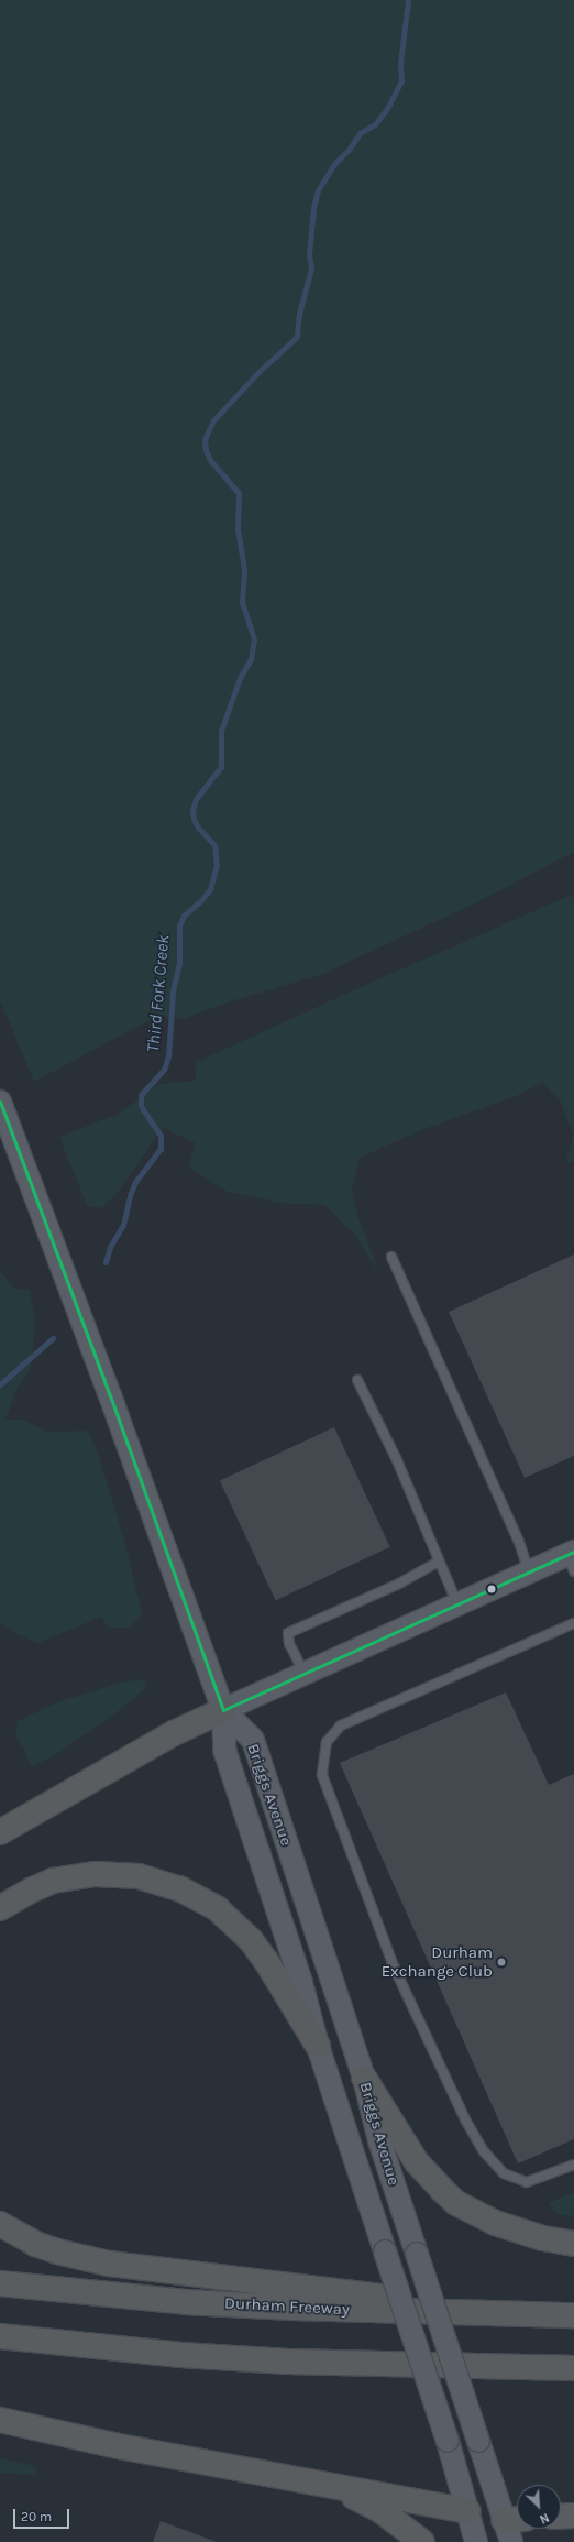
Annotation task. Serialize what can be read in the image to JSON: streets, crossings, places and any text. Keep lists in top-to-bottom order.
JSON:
{
  "streets": {
    "highway": ["Durham Freeway"],
    "street": ["Briggs Avenue"]
  },
  "water": ["Third Fork Creek"],
  "places": ["Durham Exchange Club"],
  "scale_bar": "20 m",
  "north": "bottom right"
}
